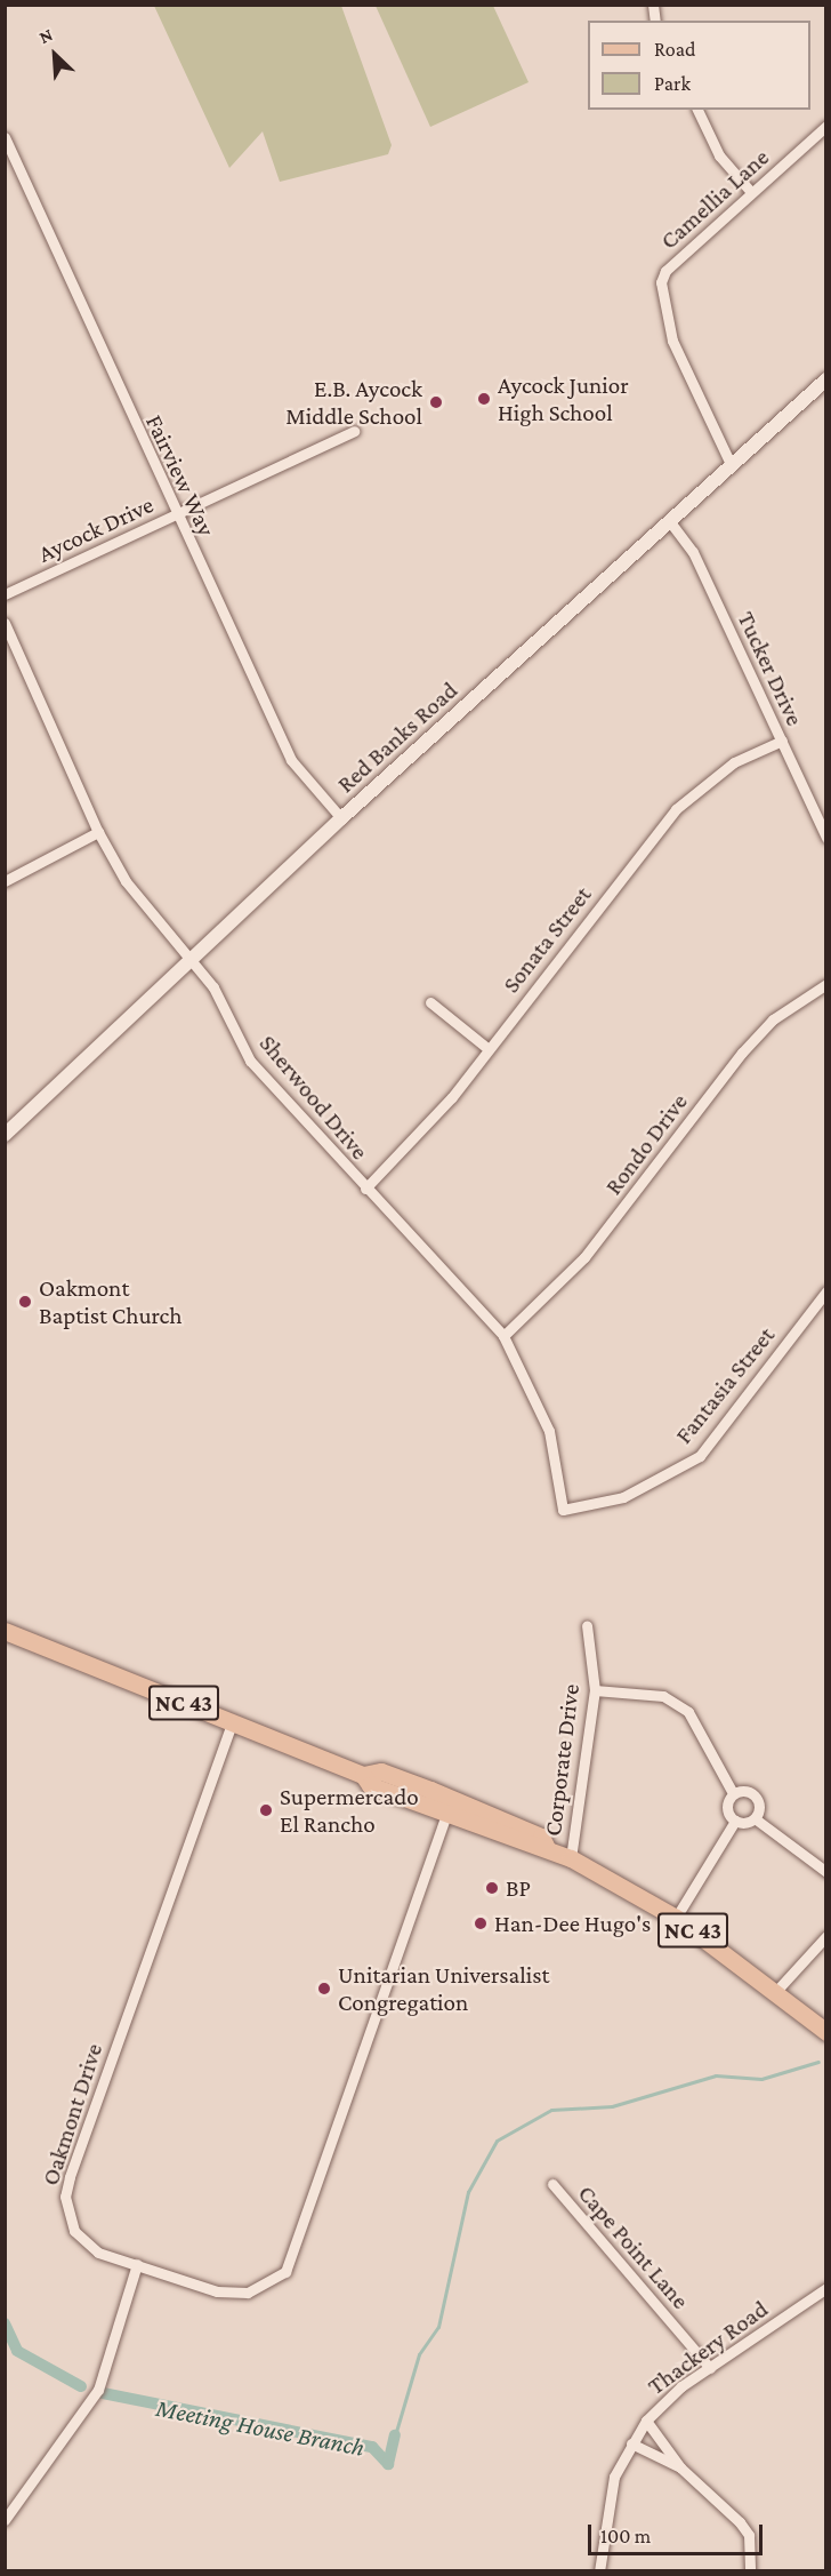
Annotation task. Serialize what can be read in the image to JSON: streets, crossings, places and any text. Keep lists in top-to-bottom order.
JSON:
{
  "streets": {
    "main road": ["NC 43"],
    "street": [
      "Camellia Lane",
      "Fairview Way",
      "Aycock Drive",
      "Tucker Drive",
      "Red Banks Road",
      "Sonata Street",
      "Sherwood Drive",
      "Rondo Drive",
      "Fantasia Street",
      "Corporate Drive",
      "Oakmont Drive",
      "Cape Point Lane",
      "Thackery Road"
    ]
  },
  "crossings": [
    ["Camellia Lane", "Red Banks Road"],
    ["Fairview Way", "Aycock Drive"],
    ["Fairview Way", "Red Banks Road"],
    ["Tucker Drive", "Red Banks Road"],
    ["Tucker Drive", "Sonata Street"],
    ["Red Banks Road", "Sherwood Drive"],
    ["Sonata Street", "Sherwood Drive"],
    ["Sherwood Drive", "Rondo Drive"],
    ["Sherwood Drive", "Fantasia Street"],
    ["NC 43", "Corporate Drive"],
    ["NC 43", "Oakmont Drive"],
    ["Cape Point Lane", "Thackery Road"]
  ],
  "water": ["Meeting House Branch"],
  "places": [
    "Aycock Junior High School",
    "E.B. Aycock Middle School",
    "Oakmont Baptist Church",
    "Supermercado El Rancho",
    "BP",
    "Han-Dee Hugo's",
    "Unitarian Universalist Congregation"
  ],
  "legend": ["Road", "Park"],
  "scale_bar": "100 m",
  "north": "top left"
}
